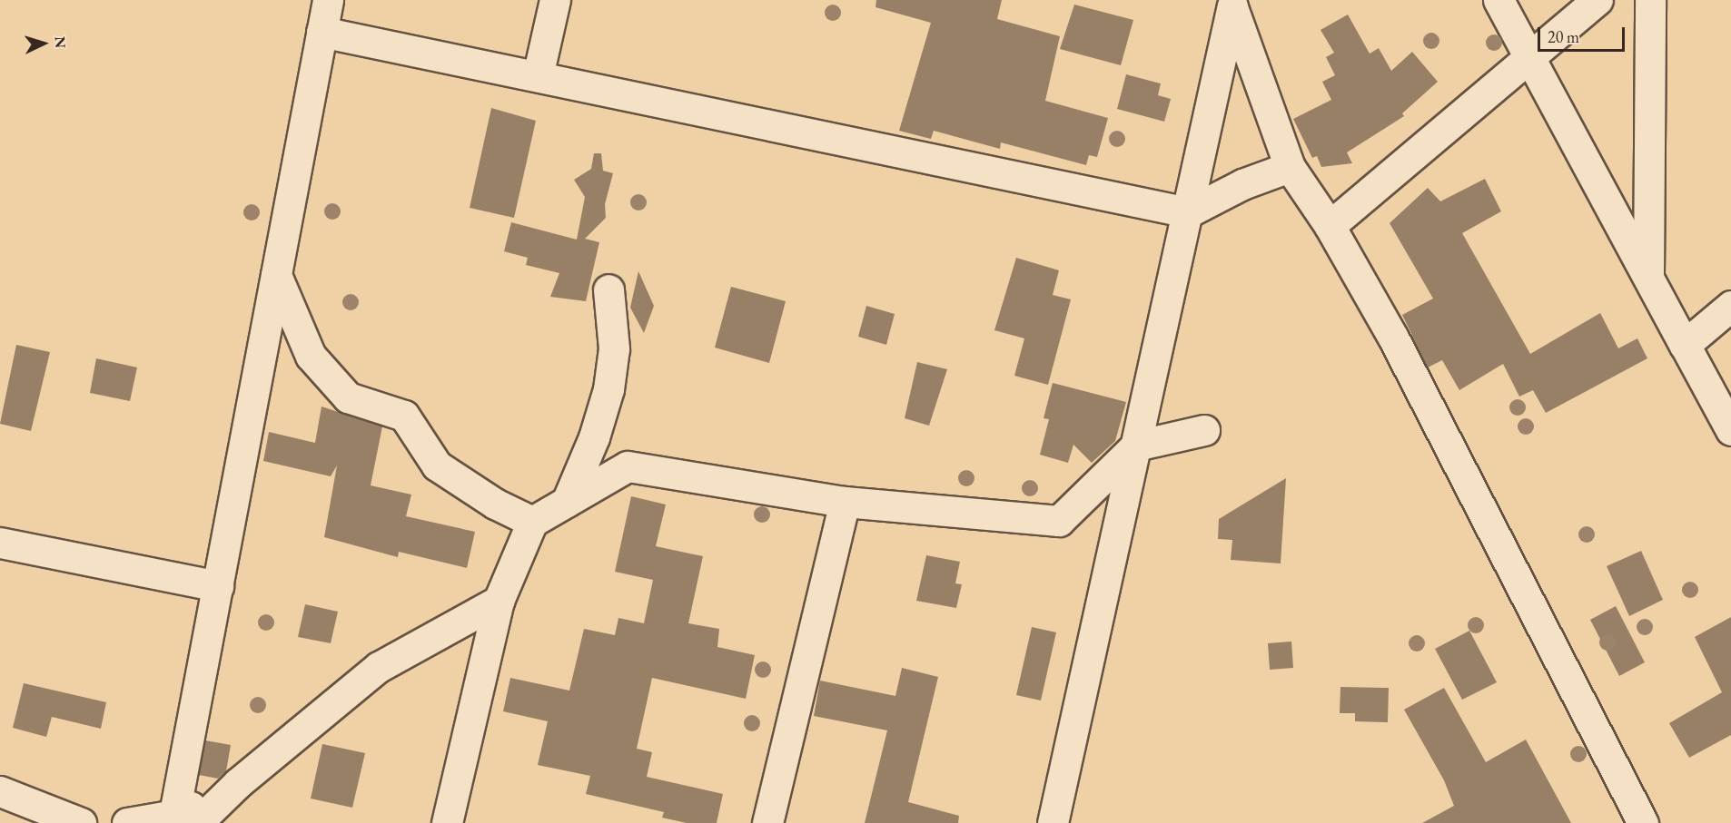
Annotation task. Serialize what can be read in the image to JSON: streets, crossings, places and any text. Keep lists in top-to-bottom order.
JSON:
{
  "scale_bar": "20 m",
  "north": "right"
}
